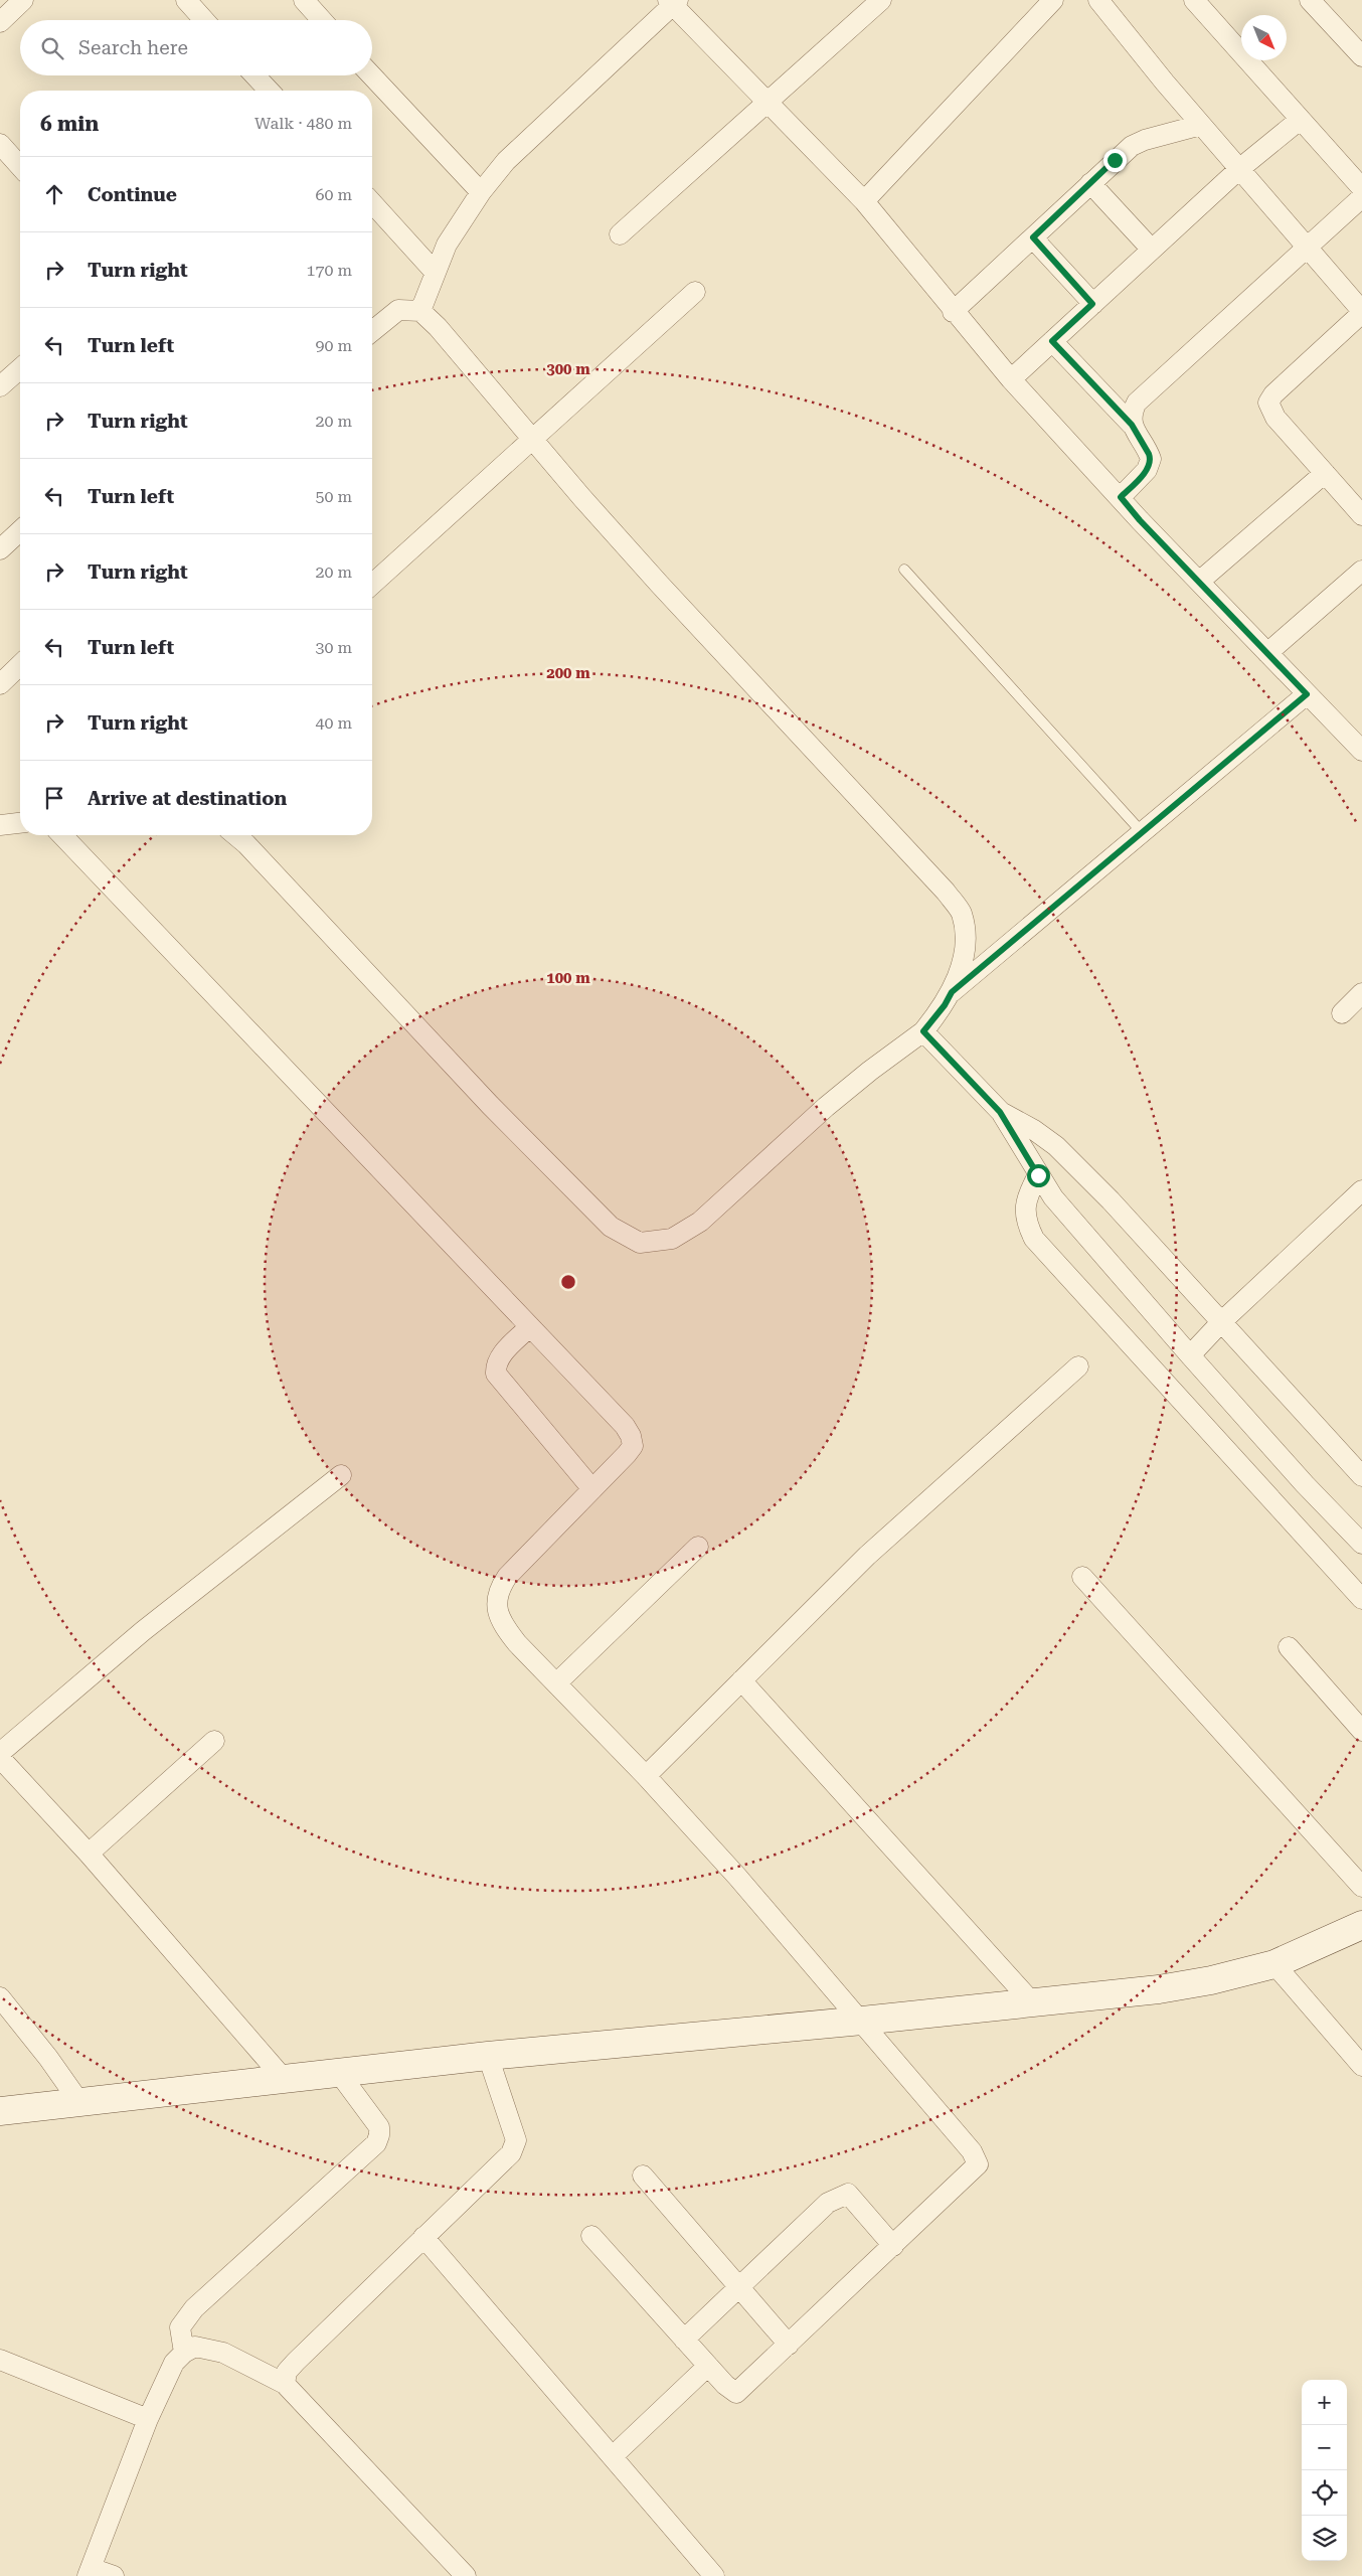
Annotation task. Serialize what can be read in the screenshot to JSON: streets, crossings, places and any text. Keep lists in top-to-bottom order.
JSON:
{
  "north": "bottom right",
  "page": {
    "search": "Search here",
    "heading": ["6 min", "Walk · 480 m"],
    "list": [
      ["Continue", "60 m"],
      ["Turn right", "170 m"],
      ["Turn left", "90 m"],
      ["Turn right", "20 m"],
      ["Turn left", "50 m"],
      ["Turn right", "20 m"],
      ["Turn left", "30 m"],
      ["Turn right", "40 m"],
      "Arrive at destination"
    ],
    "map_buttons": ["+", "−"]
  },
  "rings": ["300 m", "200 m", "100 m"]
}
